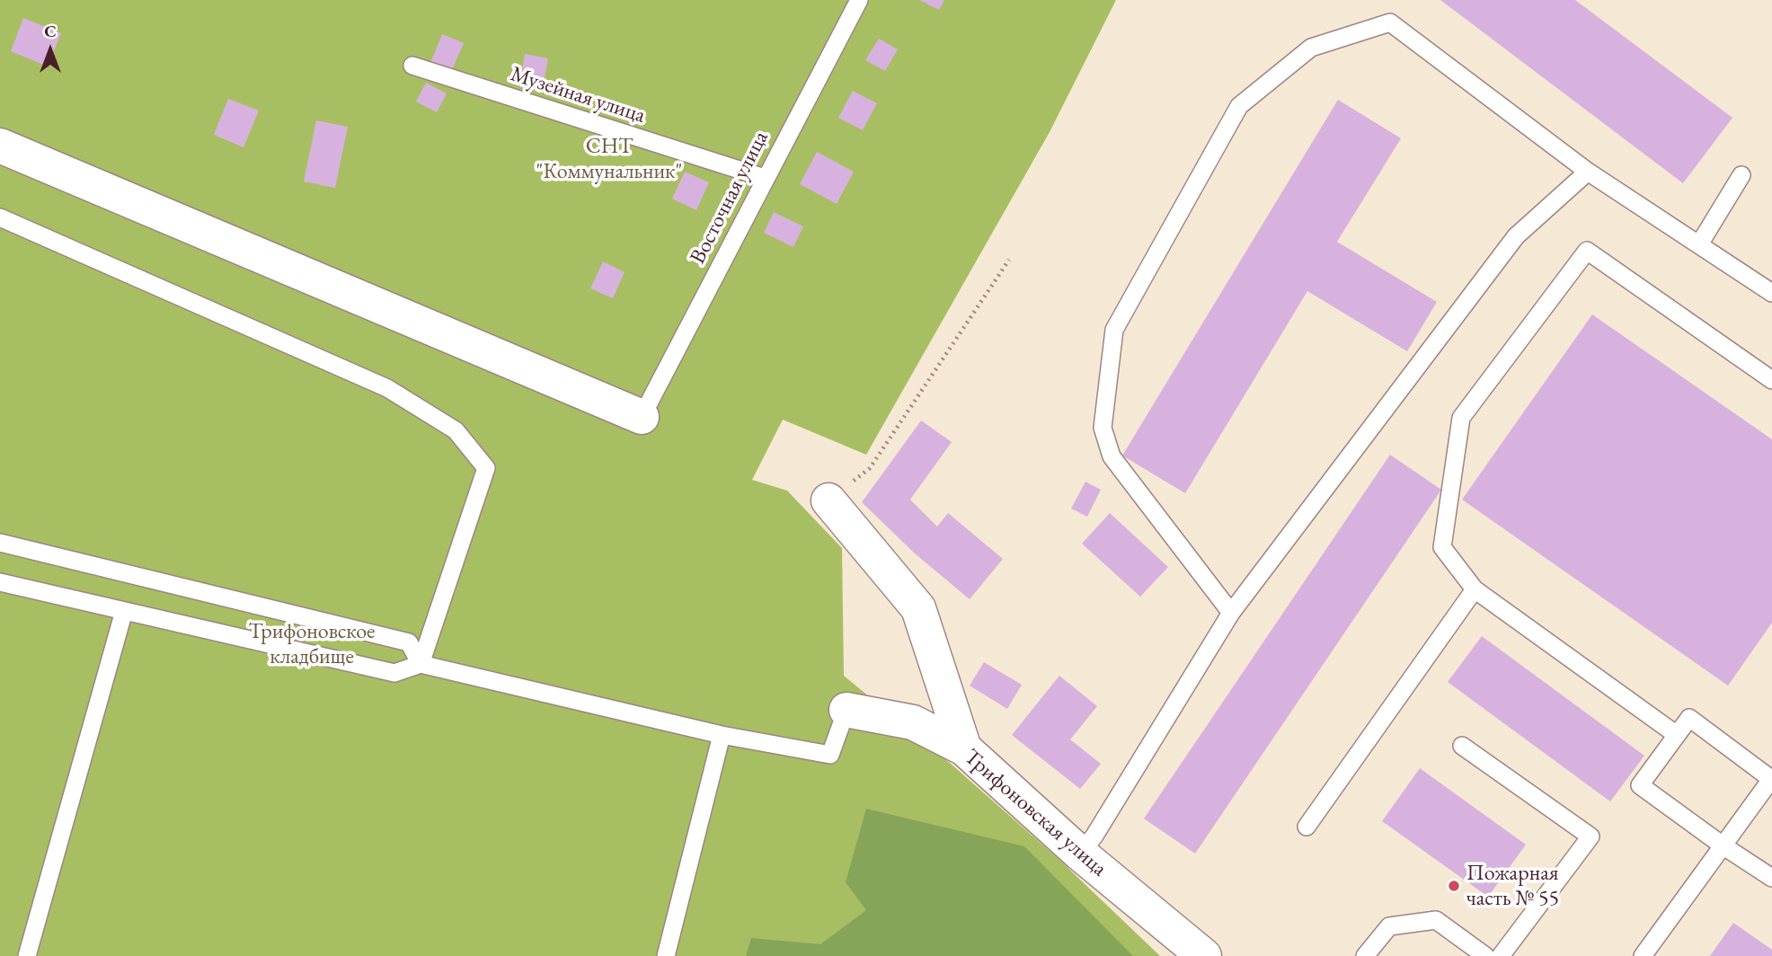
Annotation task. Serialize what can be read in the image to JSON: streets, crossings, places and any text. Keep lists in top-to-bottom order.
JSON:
{
  "streets": {
    "street": ["Трифоновская улица"],
    "lane": ["Музейная улица", "Восточная улица"]
  },
  "crossings": [
    ["Музейная улица", "Восточная улица"]
  ],
  "parks": ["СНТ \"Коммунальник\"", "Трифоновское кладбище"],
  "places": ["Пожарная часть № 55"],
  "north": "top"
}
